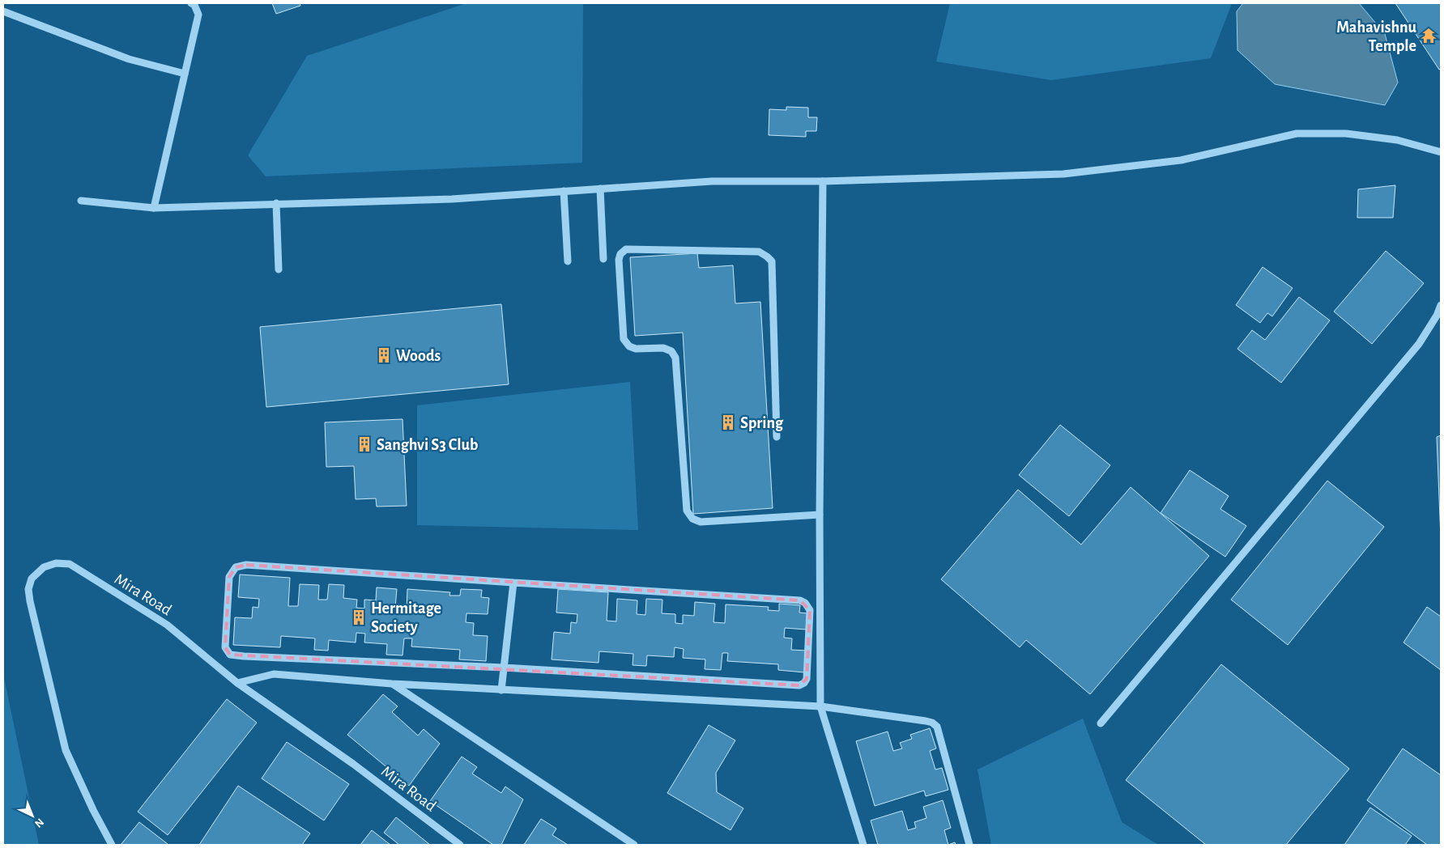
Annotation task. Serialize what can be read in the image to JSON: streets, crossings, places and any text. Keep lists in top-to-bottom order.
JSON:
{
  "streets": {
    "street": ["Mira Road"]
  },
  "places": {
    "temple": ["Mahavishnu Temple"],
    "building": [
      "Woods",
      "Spring",
      "Sanghvi S3 Club",
      "Hermitage Society"
    ]
  },
  "north": "bottom right"
}
